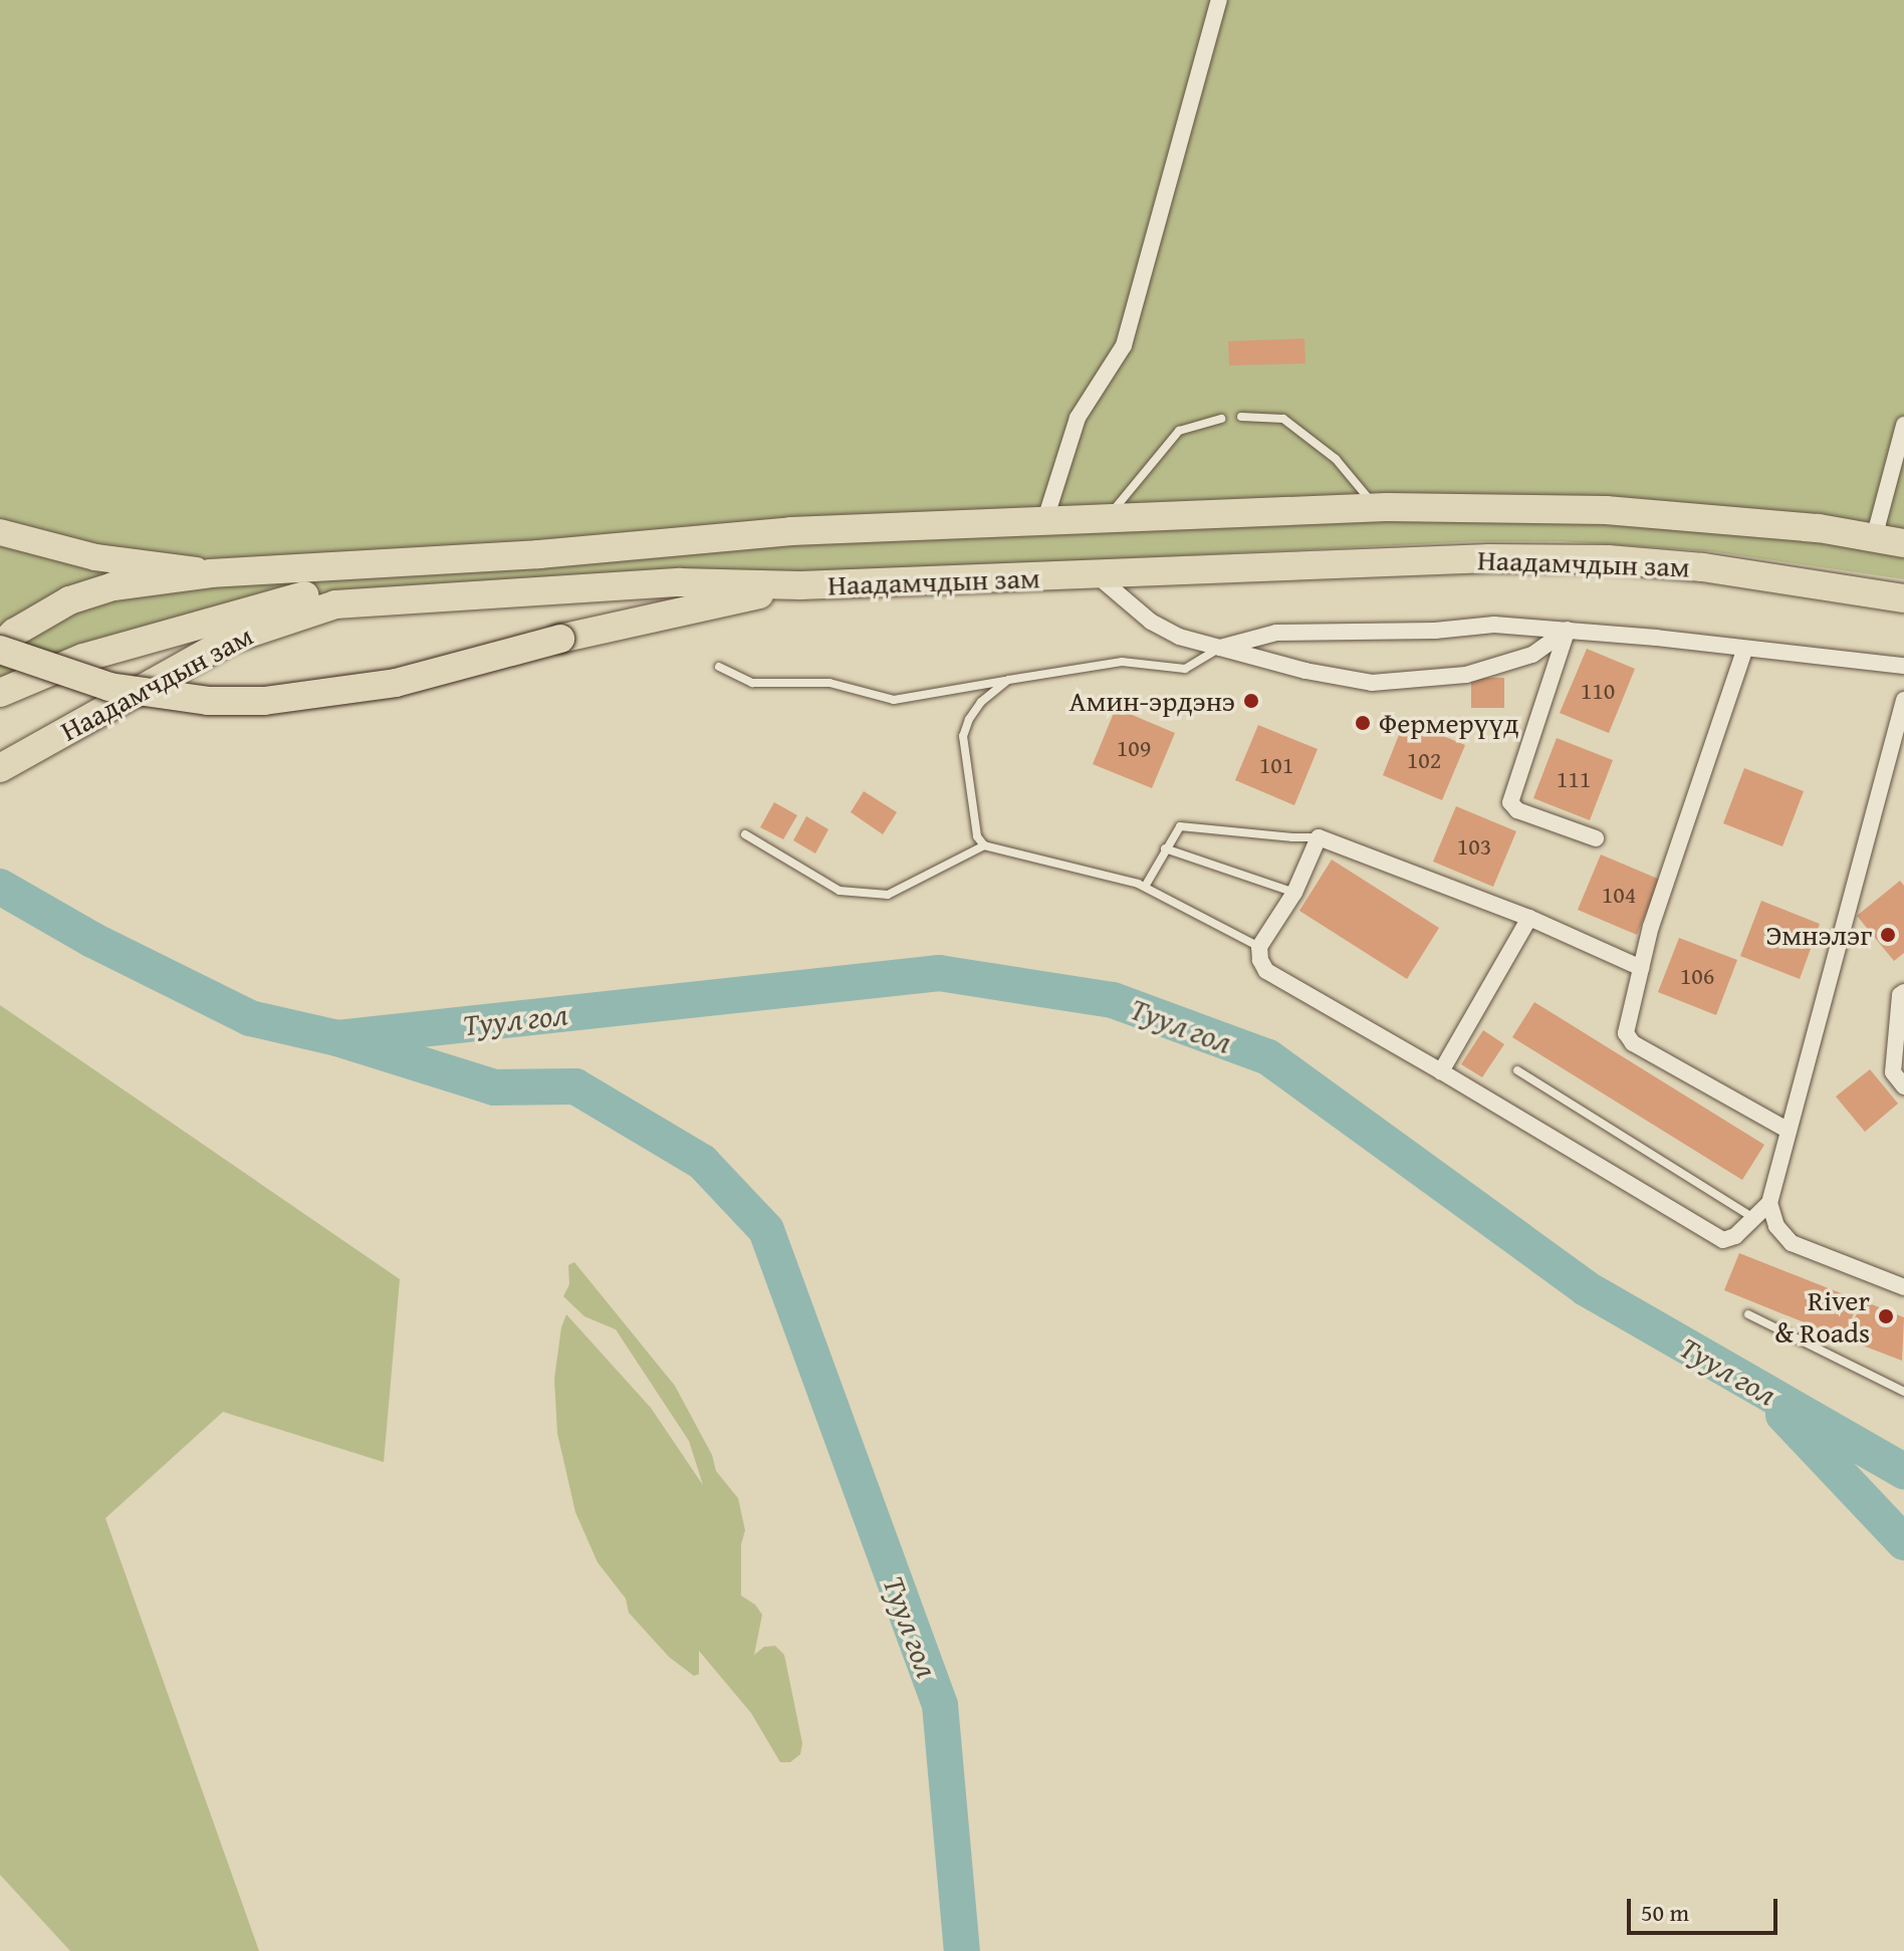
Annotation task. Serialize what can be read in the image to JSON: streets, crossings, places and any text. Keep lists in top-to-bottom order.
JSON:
{
  "streets": {
    "highway": ["Наадамчдын зам"]
  },
  "water": ["Туул гол"],
  "places": [
    "Амин-эрдэнэ",
    "Фермерүүд",
    "Эмнэлэг",
    "River & Roads"
  ],
  "house_numbers": [
    "110",
    "109",
    "102",
    "101",
    "111",
    "103",
    "104",
    "106"
  ],
  "scale_bar": "50 m"
}
